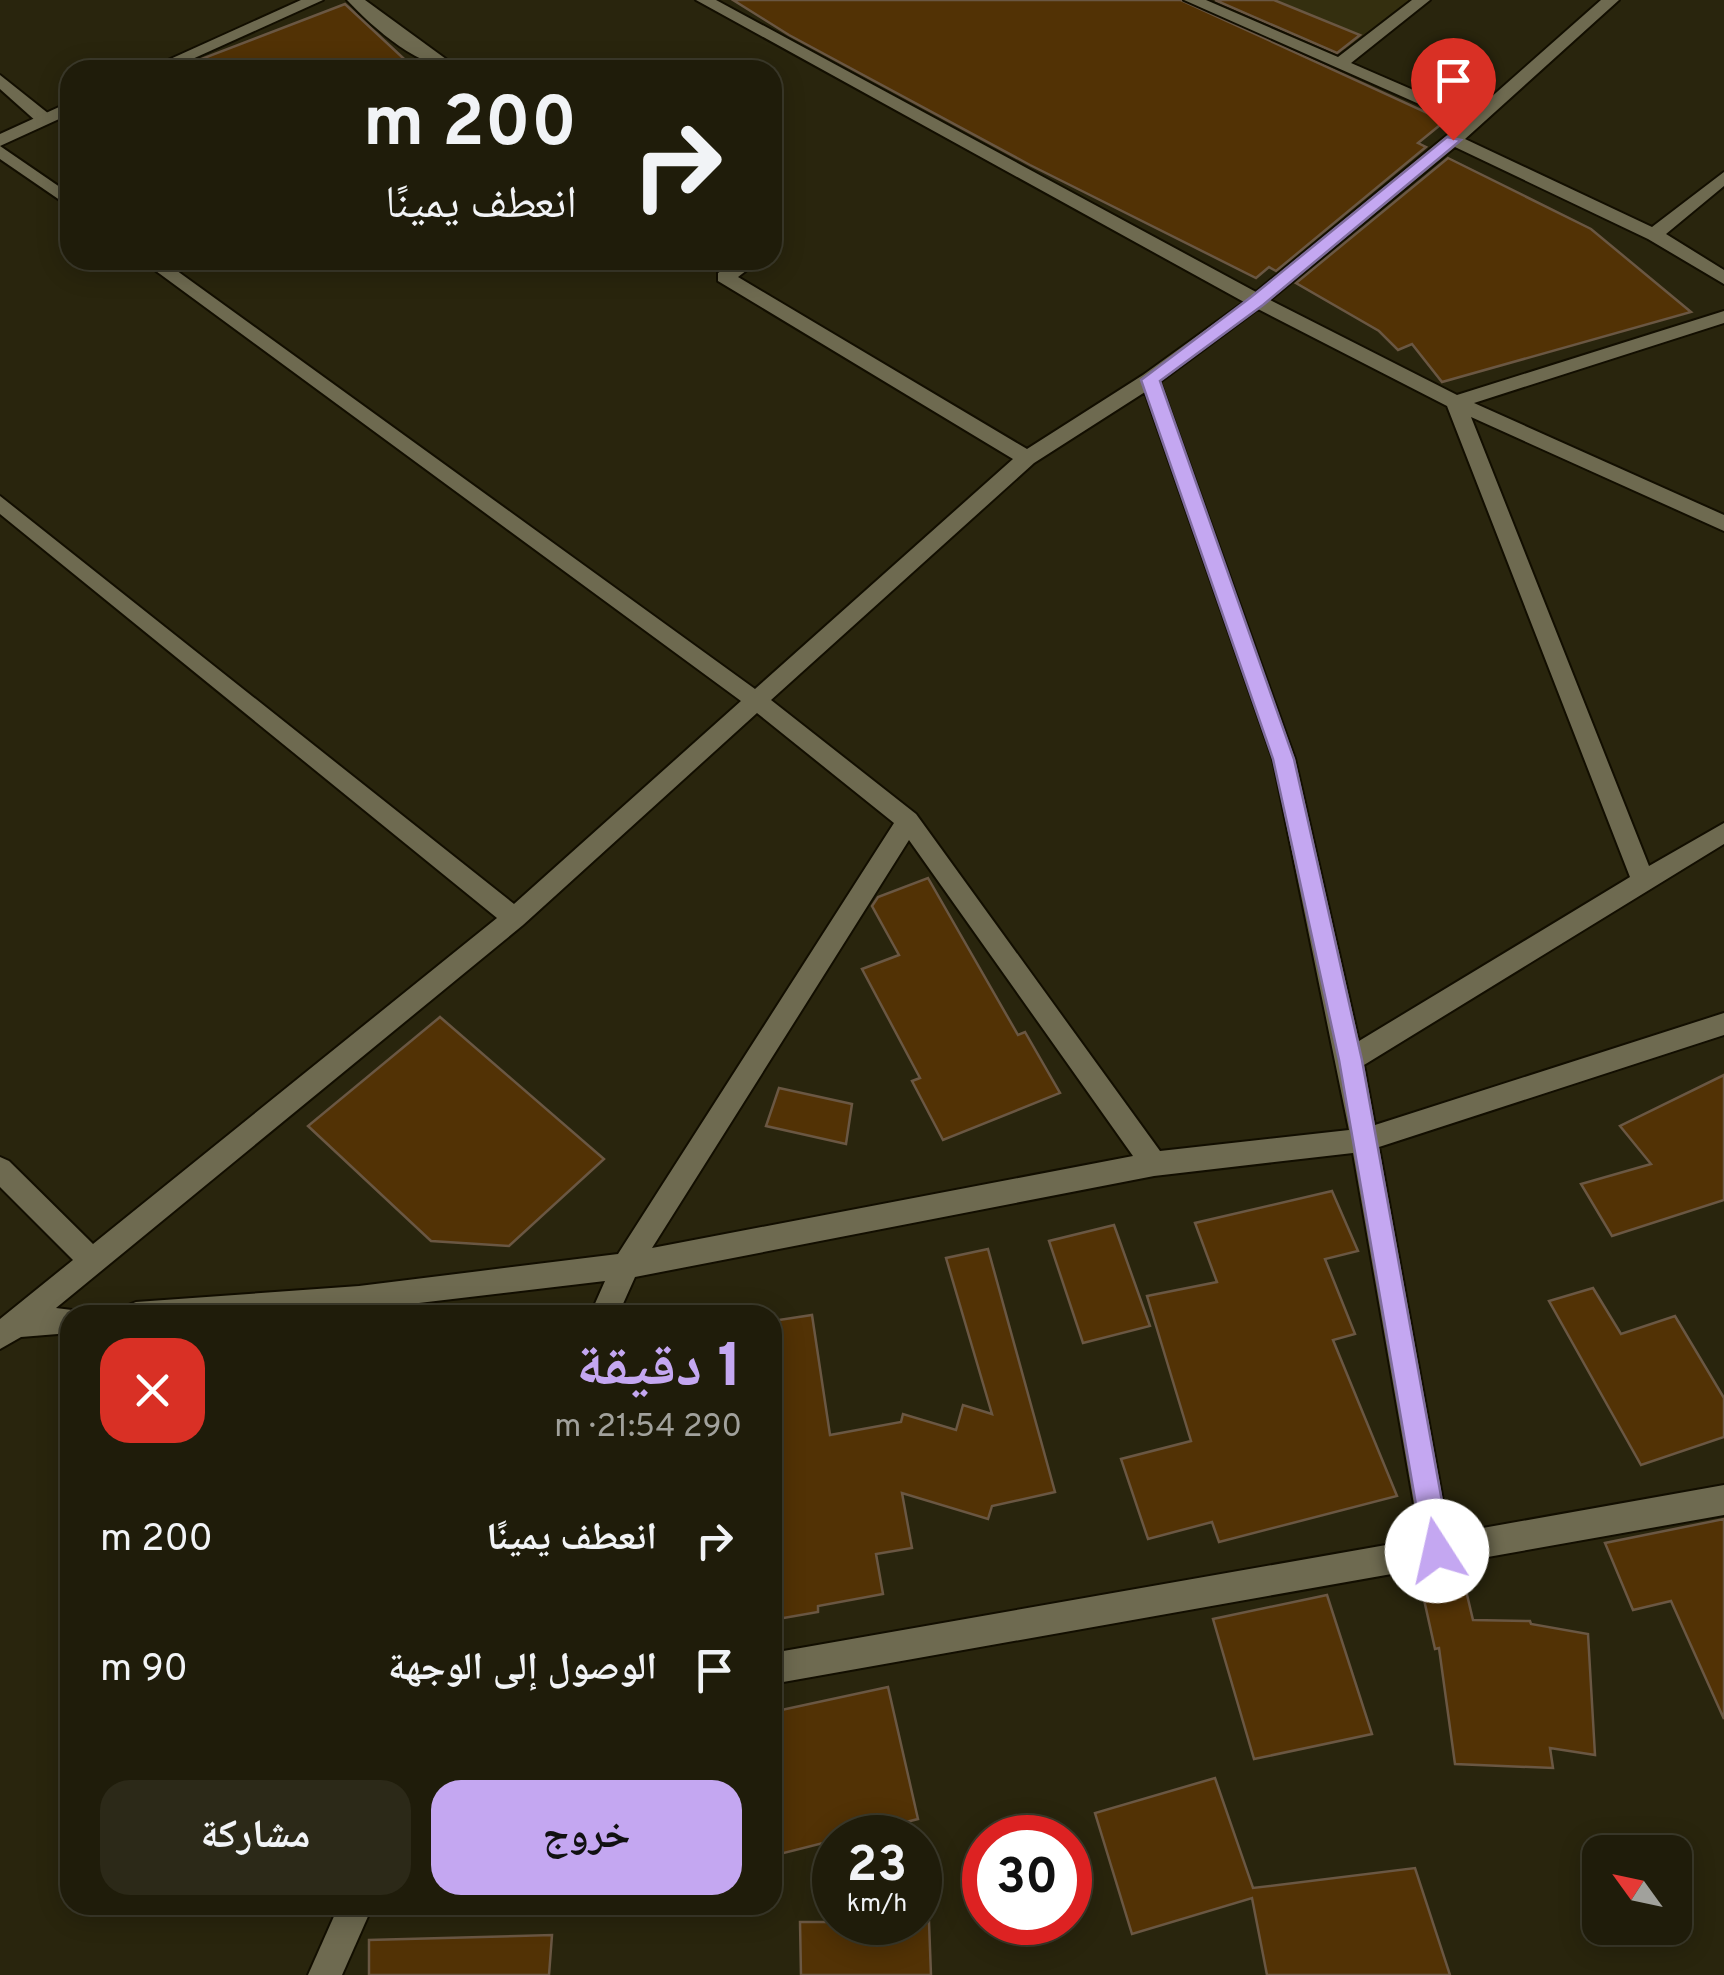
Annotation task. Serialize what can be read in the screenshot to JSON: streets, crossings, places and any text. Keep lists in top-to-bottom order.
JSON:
{
  "north": "top left",
  "page": {
    "turn": ["200 m", "انعطف يمينًا"],
    "heading": ["1 دقيقة", "290 m · 21:54"],
    "list": [
      {
        "name": "انعطف يمينًا",
        "value": "200 m"
      },
      {
        "name": "الوصول إلى الوجهة",
        "value": "90 m"
      }
    ],
    "buttons": ["خروج", "مشاركة"],
    "speed": "23 km/h",
    "limit": "30"
  }
}
